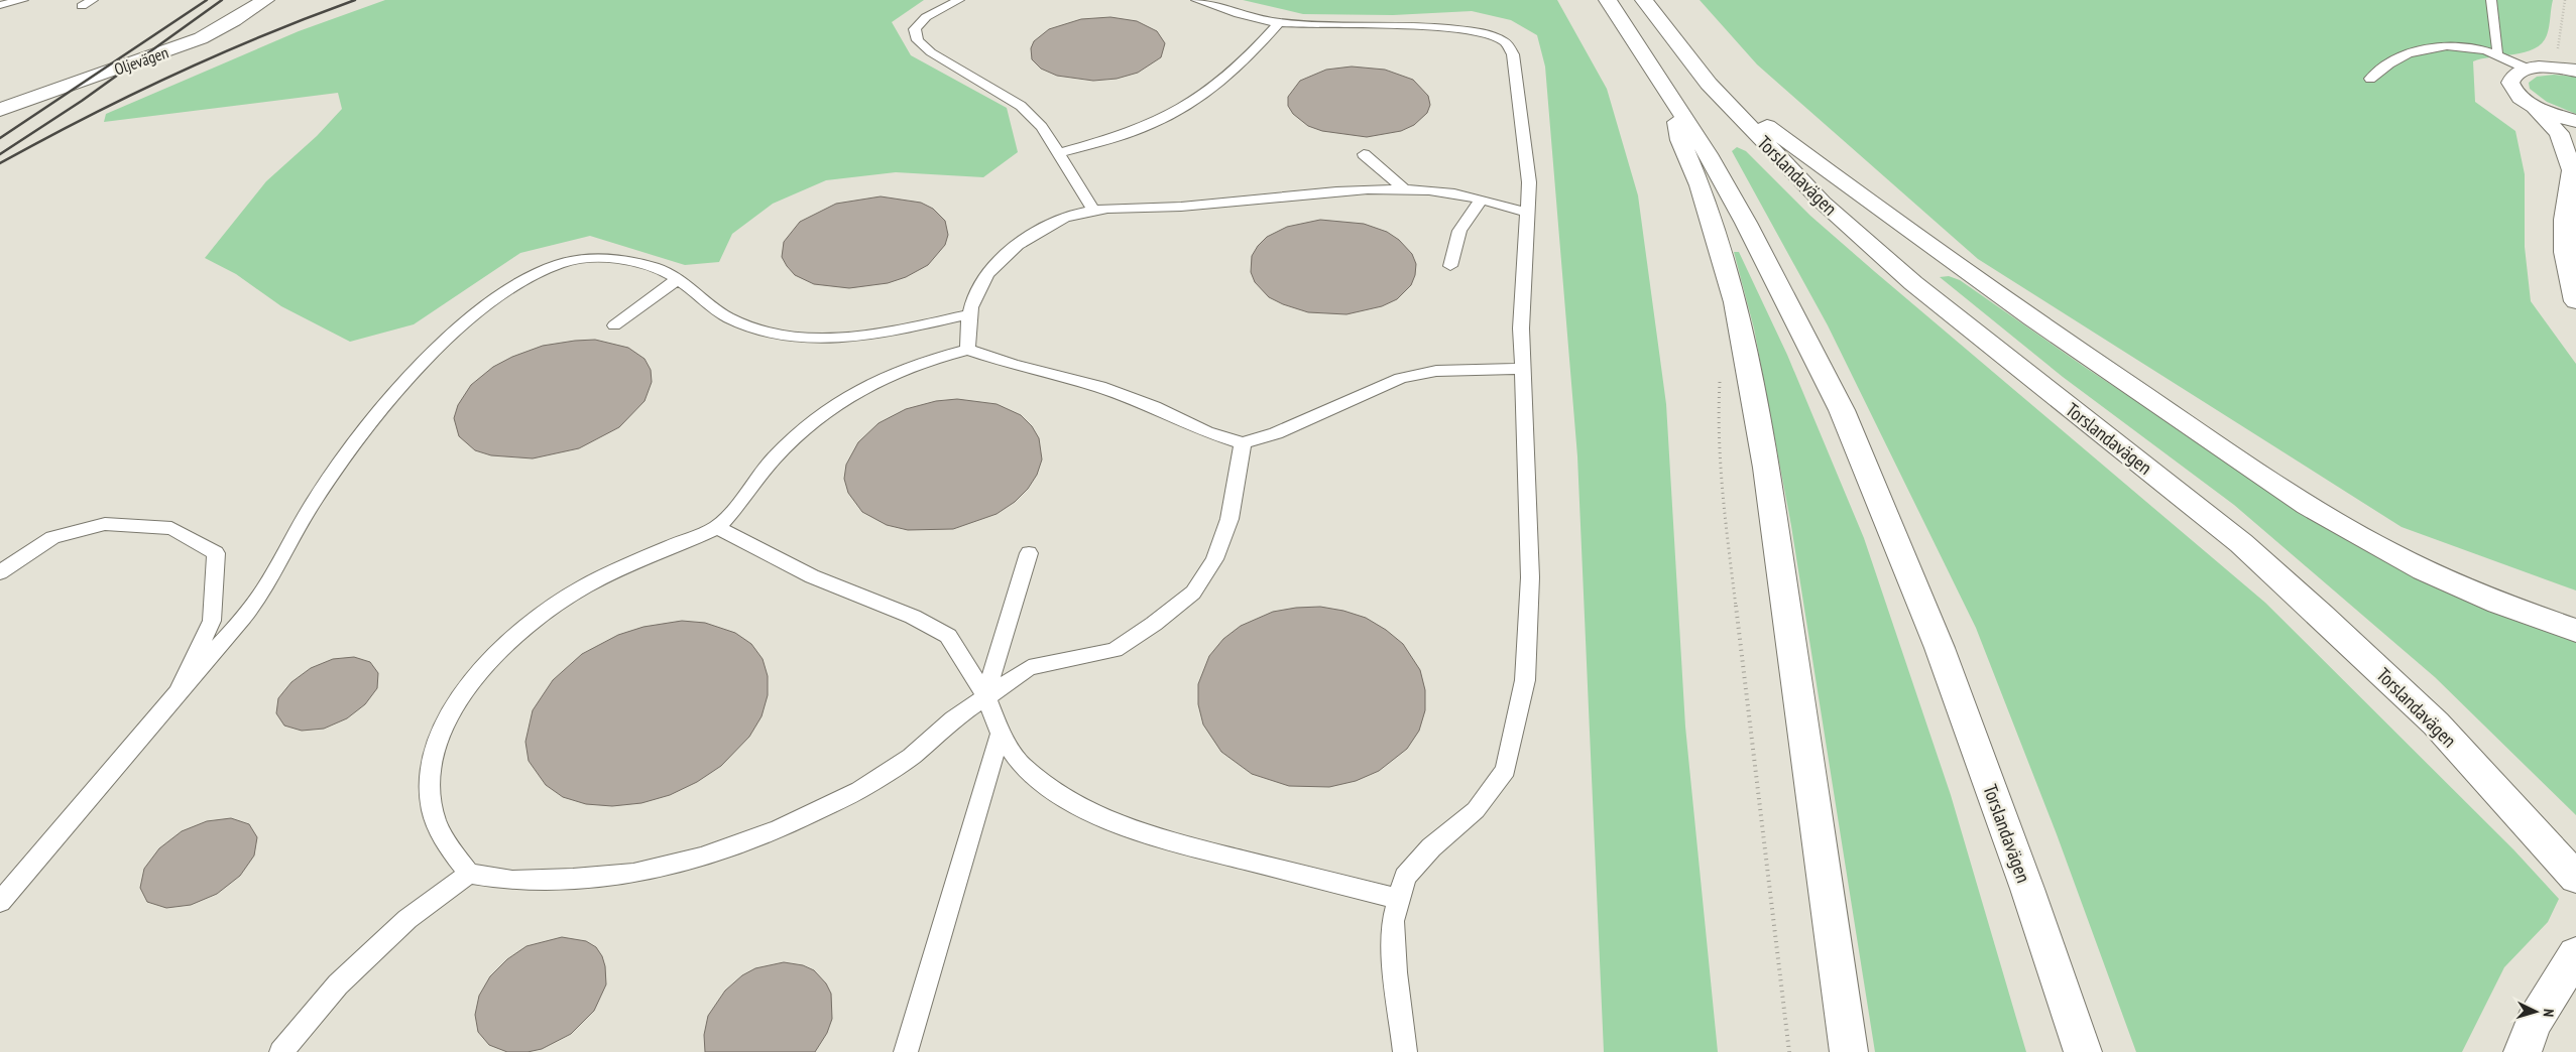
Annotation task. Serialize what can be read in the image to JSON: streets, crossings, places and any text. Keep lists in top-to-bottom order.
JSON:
{
  "streets": {
    "main road": ["Oljevägen", "Torslandavägen"]
  },
  "north": "right"
}
